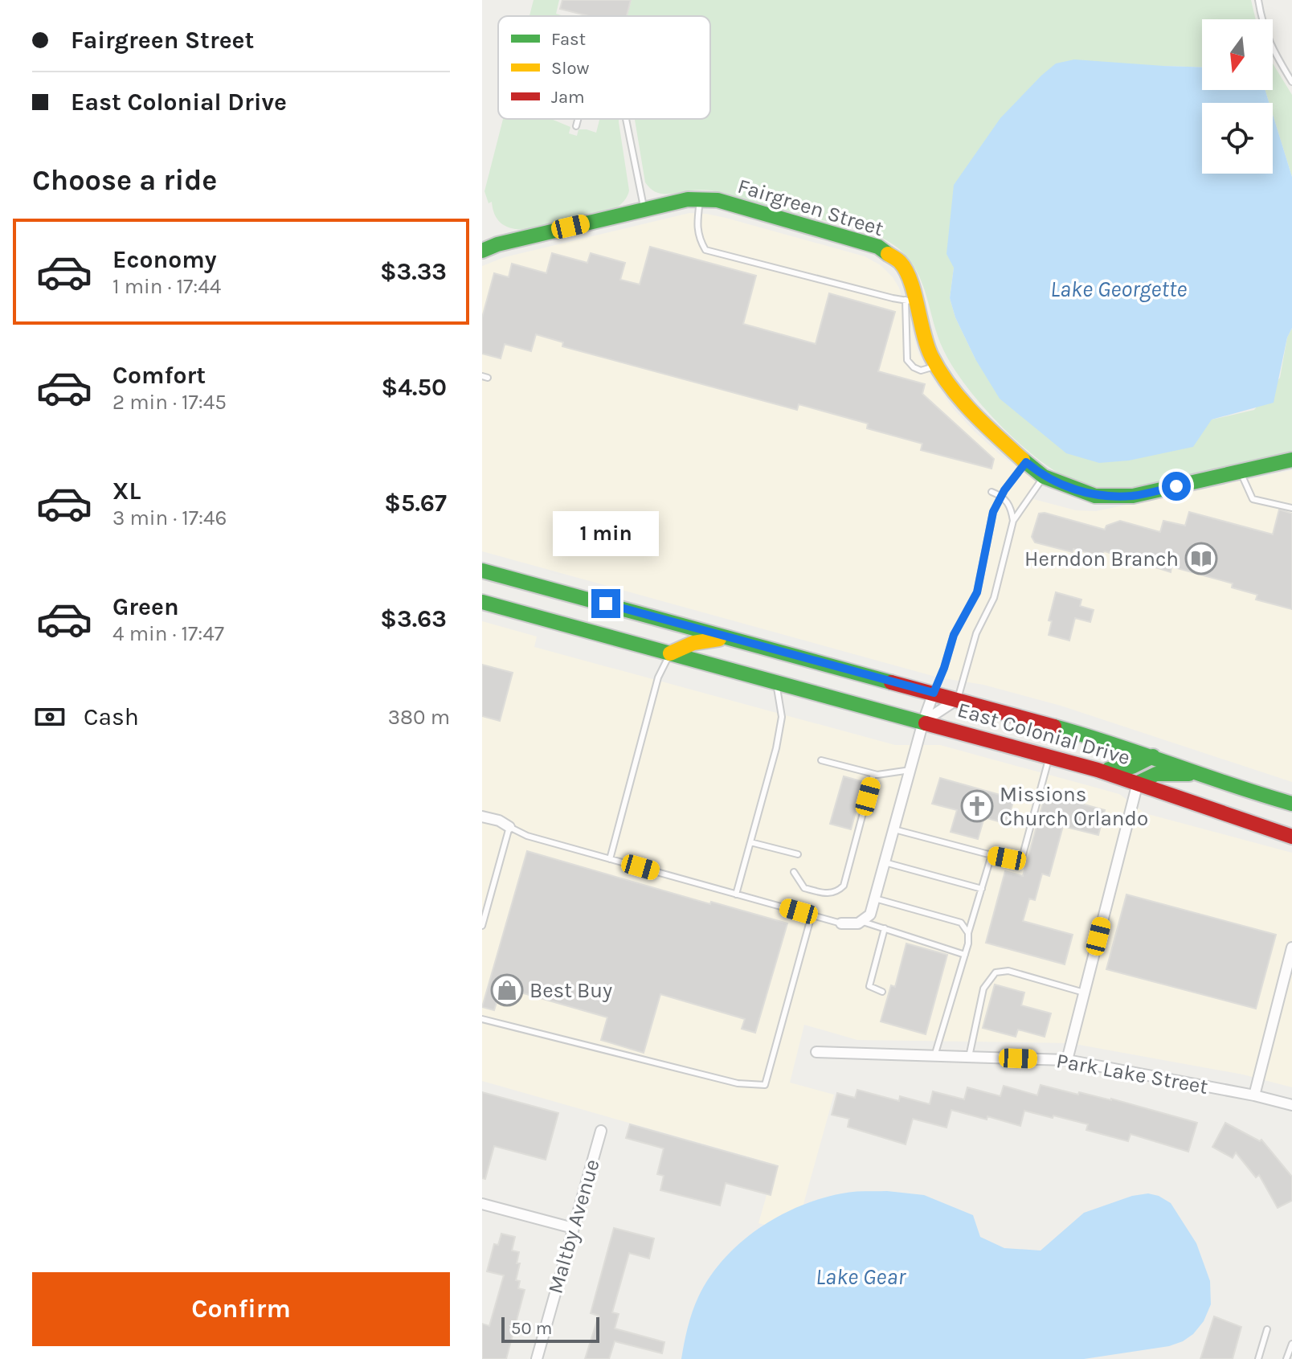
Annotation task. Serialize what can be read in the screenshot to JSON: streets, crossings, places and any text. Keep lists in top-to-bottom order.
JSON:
{
  "streets": {
    "main road": ["Fairgreen Street", "East Colonial Drive"],
    "street": ["Park Lake Street", "Maltby Avenue"]
  },
  "water": ["Lake Georgette", "Lake Gear"],
  "places": {
    "library": ["Herndon Branch"],
    "church": ["Missions Church Orlando"],
    "shop": ["Best Buy"]
  },
  "legend": ["Fast", "Slow", "Jam"],
  "scale_bar": "50 m",
  "north": "bottom",
  "page": {
    "banner": ["Fairgreen Street", "East Colonial Drive"],
    "heading": "Choose a ride",
    "list": [
      {
        "name": "Economy",
        "note": "1 min · 17:44",
        "value": "$3.33"
      },
      {
        "name": "Comfort",
        "note": "2 min · 17:45",
        "value": "$4.50"
      },
      {
        "name": "XL",
        "note": "3 min · 17:46",
        "value": "$5.67"
      },
      {
        "name": "Green",
        "note": "4 min · 17:47",
        "value": "$3.63"
      }
    ],
    "bubble": "1 min",
    "pay": ["Cash", "380 m"],
    "buttons": "Confirm",
    "scale": "50 m"
  }
}
